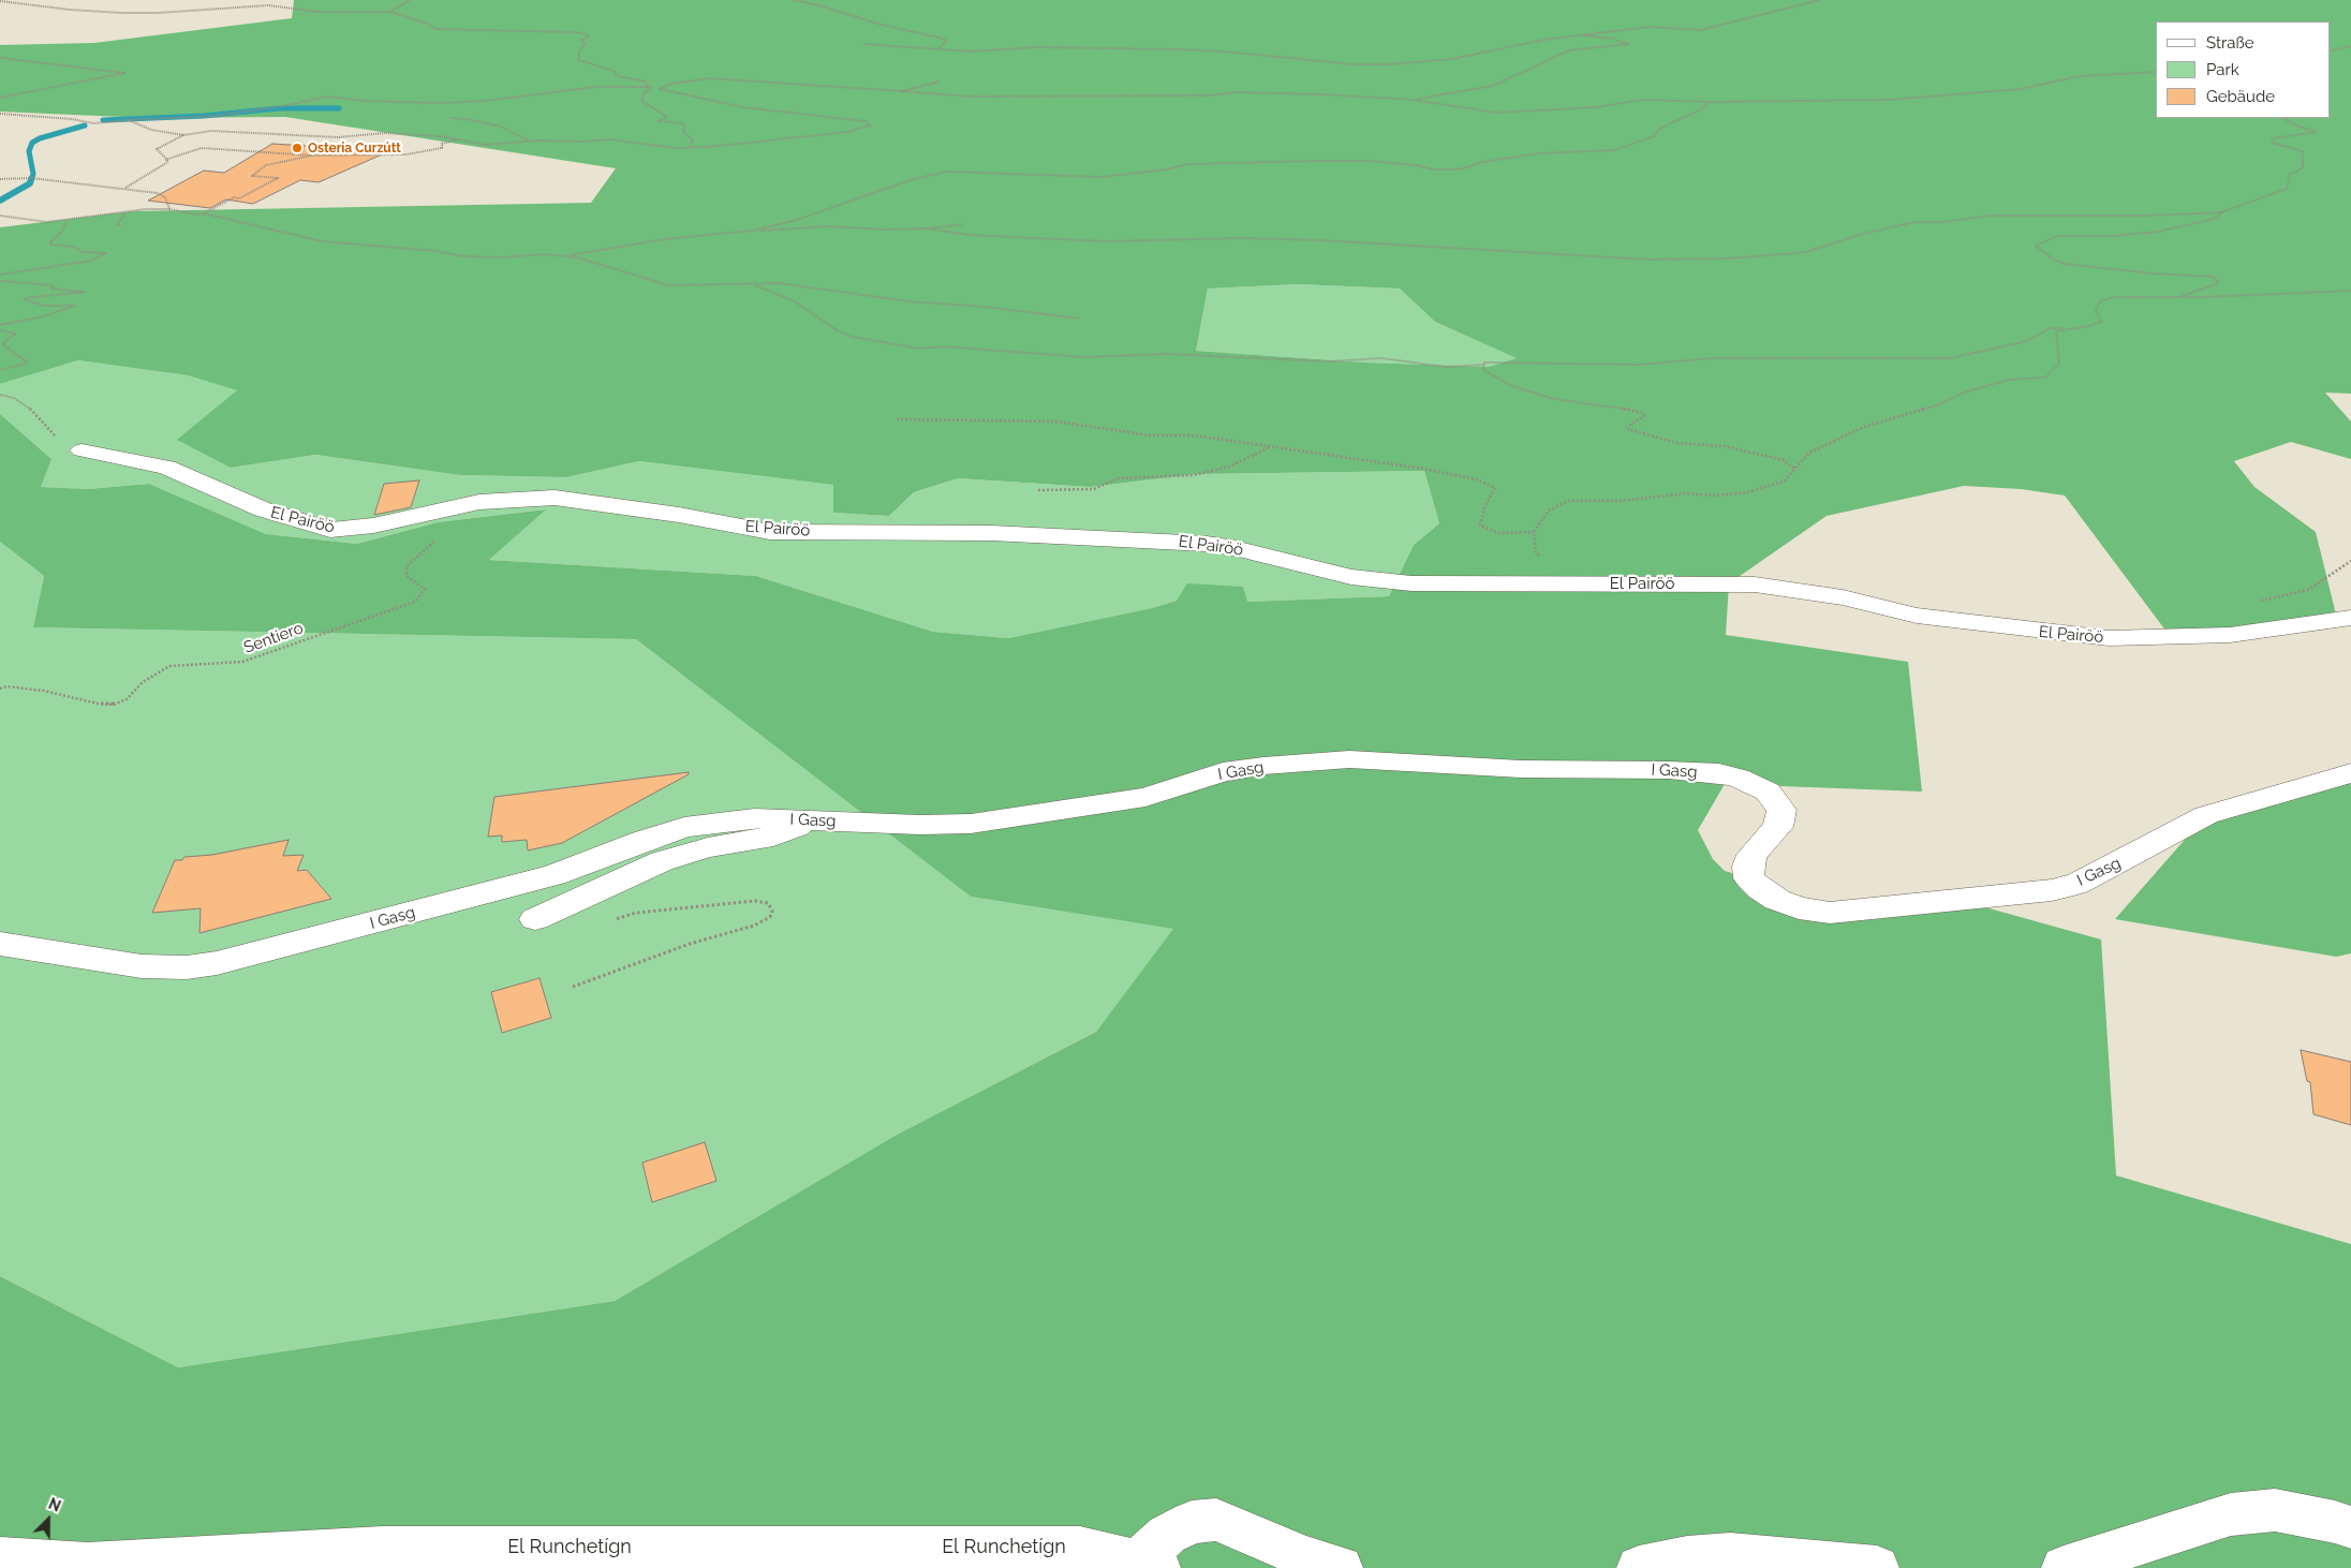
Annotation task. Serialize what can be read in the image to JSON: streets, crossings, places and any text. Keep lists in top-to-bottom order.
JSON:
{
  "streets": {
    "street": ["El Pairöö", "I Gasg", "El Runchetígn"],
    "path": ["Sentiero"]
  },
  "crossings": [
    ["El Pairöö", "Sentiero"]
  ],
  "places": ["Osteria Curzútt"],
  "legend": ["Straße", "Park", "Gebäude"],
  "north": "top right"
}
